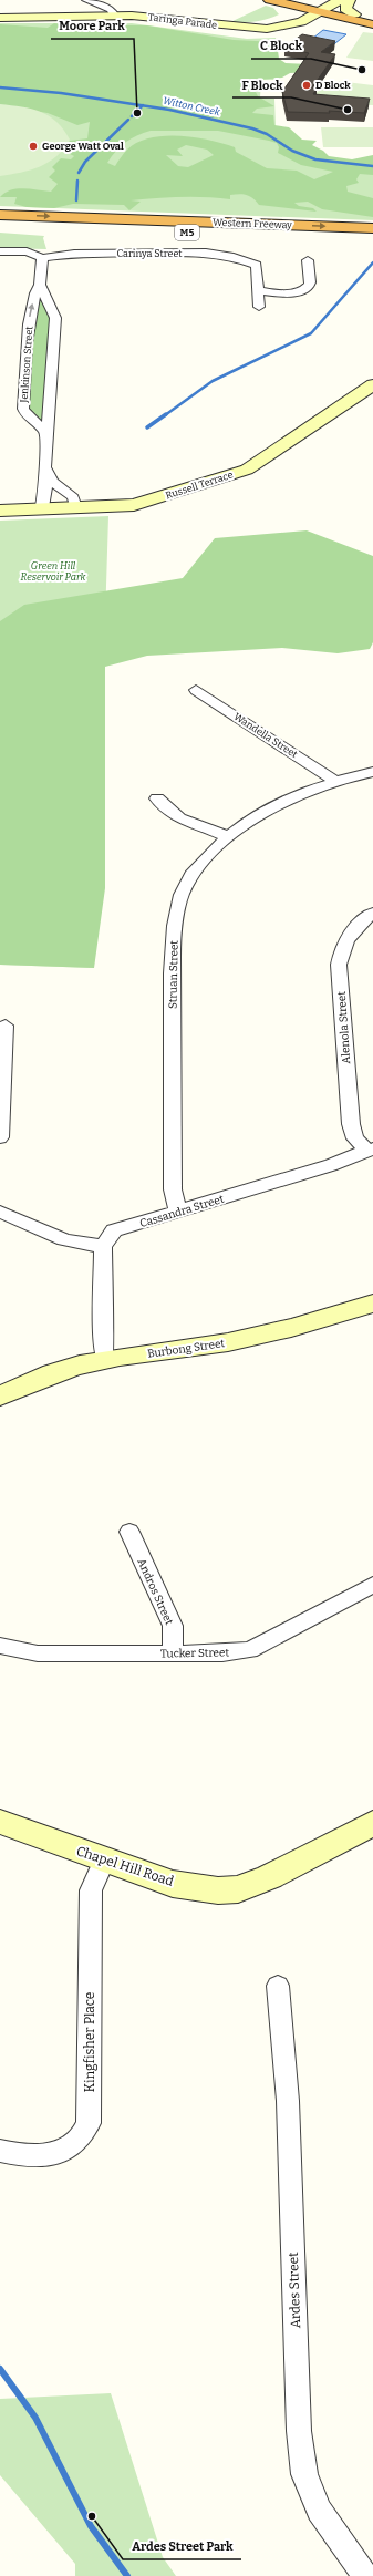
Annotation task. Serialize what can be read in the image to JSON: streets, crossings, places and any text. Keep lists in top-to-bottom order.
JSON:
{
  "streets": {
    "highway": ["Western Freeway", "M5"],
    "street": [
      "Taringa Parade",
      "Carinya Street",
      "Jenkinson Street",
      "Russell Terrace",
      "Wandella Street",
      "Struan Street",
      "Alenola Street",
      "Cassandra Street",
      "Burbong Street",
      "Andros Street",
      "Tucker Street",
      "Chapel Hill Road",
      "Kingfisher Place",
      "Ardes Street"
    ]
  },
  "crossings": [
    ["Carinya Street", "Jenkinson Street"],
    ["Wandella Street", "Struan Street"],
    ["Struan Street", "Cassandra Street"],
    ["Alenola Street", "Cassandra Street"],
    ["Andros Street", "Tucker Street"],
    ["Chapel Hill Road", "Kingfisher Place"]
  ],
  "water": ["Witton Creek"],
  "parks": ["Green Hill Reservoir Park"],
  "places": [
    "C Block",
    "D Block",
    "F Block",
    "Moore Park",
    "George Watt Oval",
    "Ardes Street Park"
  ]
}
